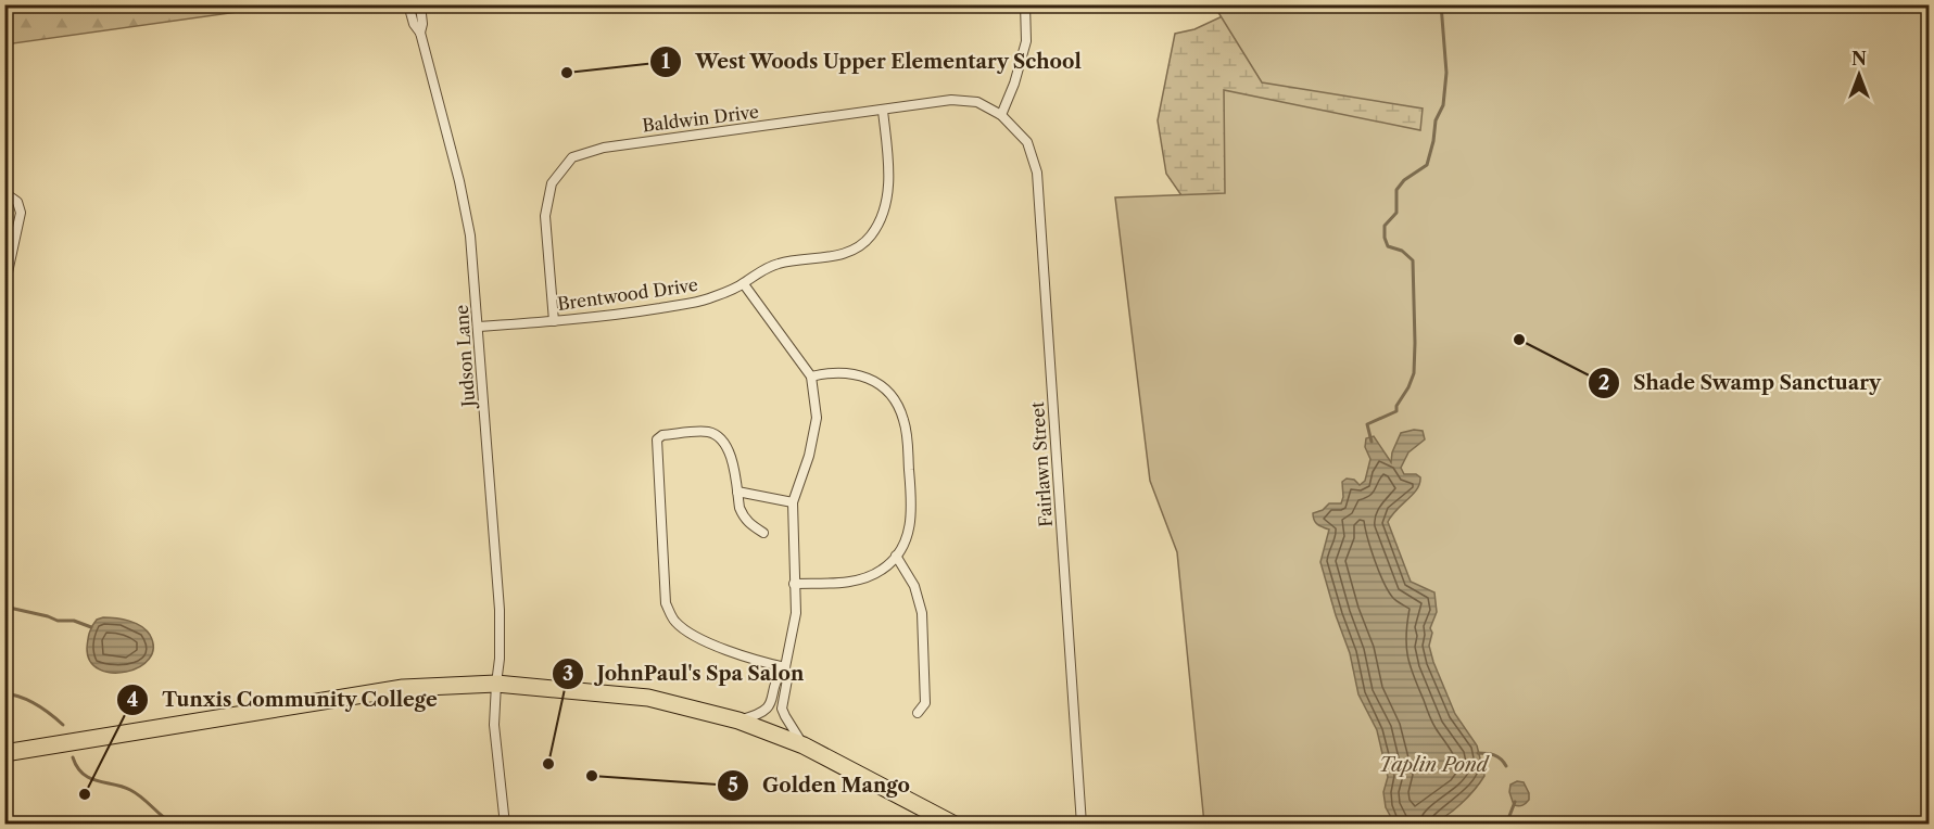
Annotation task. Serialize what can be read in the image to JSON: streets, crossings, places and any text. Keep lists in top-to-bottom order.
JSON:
{
  "streets": {
    "street": [
      "Baldwin Drive",
      "Brentwood Drive",
      "Judson Lane",
      "Fairlawn Street"
    ]
  },
  "crossings": [
    ["Baldwin Drive", "Brentwood Drive"],
    ["Baldwin Drive", "Fairlawn Street"],
    ["Brentwood Drive", "Judson Lane"]
  ],
  "water": ["Taplin Pond"],
  "places": [
    "West Woods Upper Elementary School",
    "Shade Swamp Sanctuary",
    "JohnPaul's Spa Salon",
    "Golden Mango",
    "Tunxis Community College"
  ],
  "north": "top"
}
